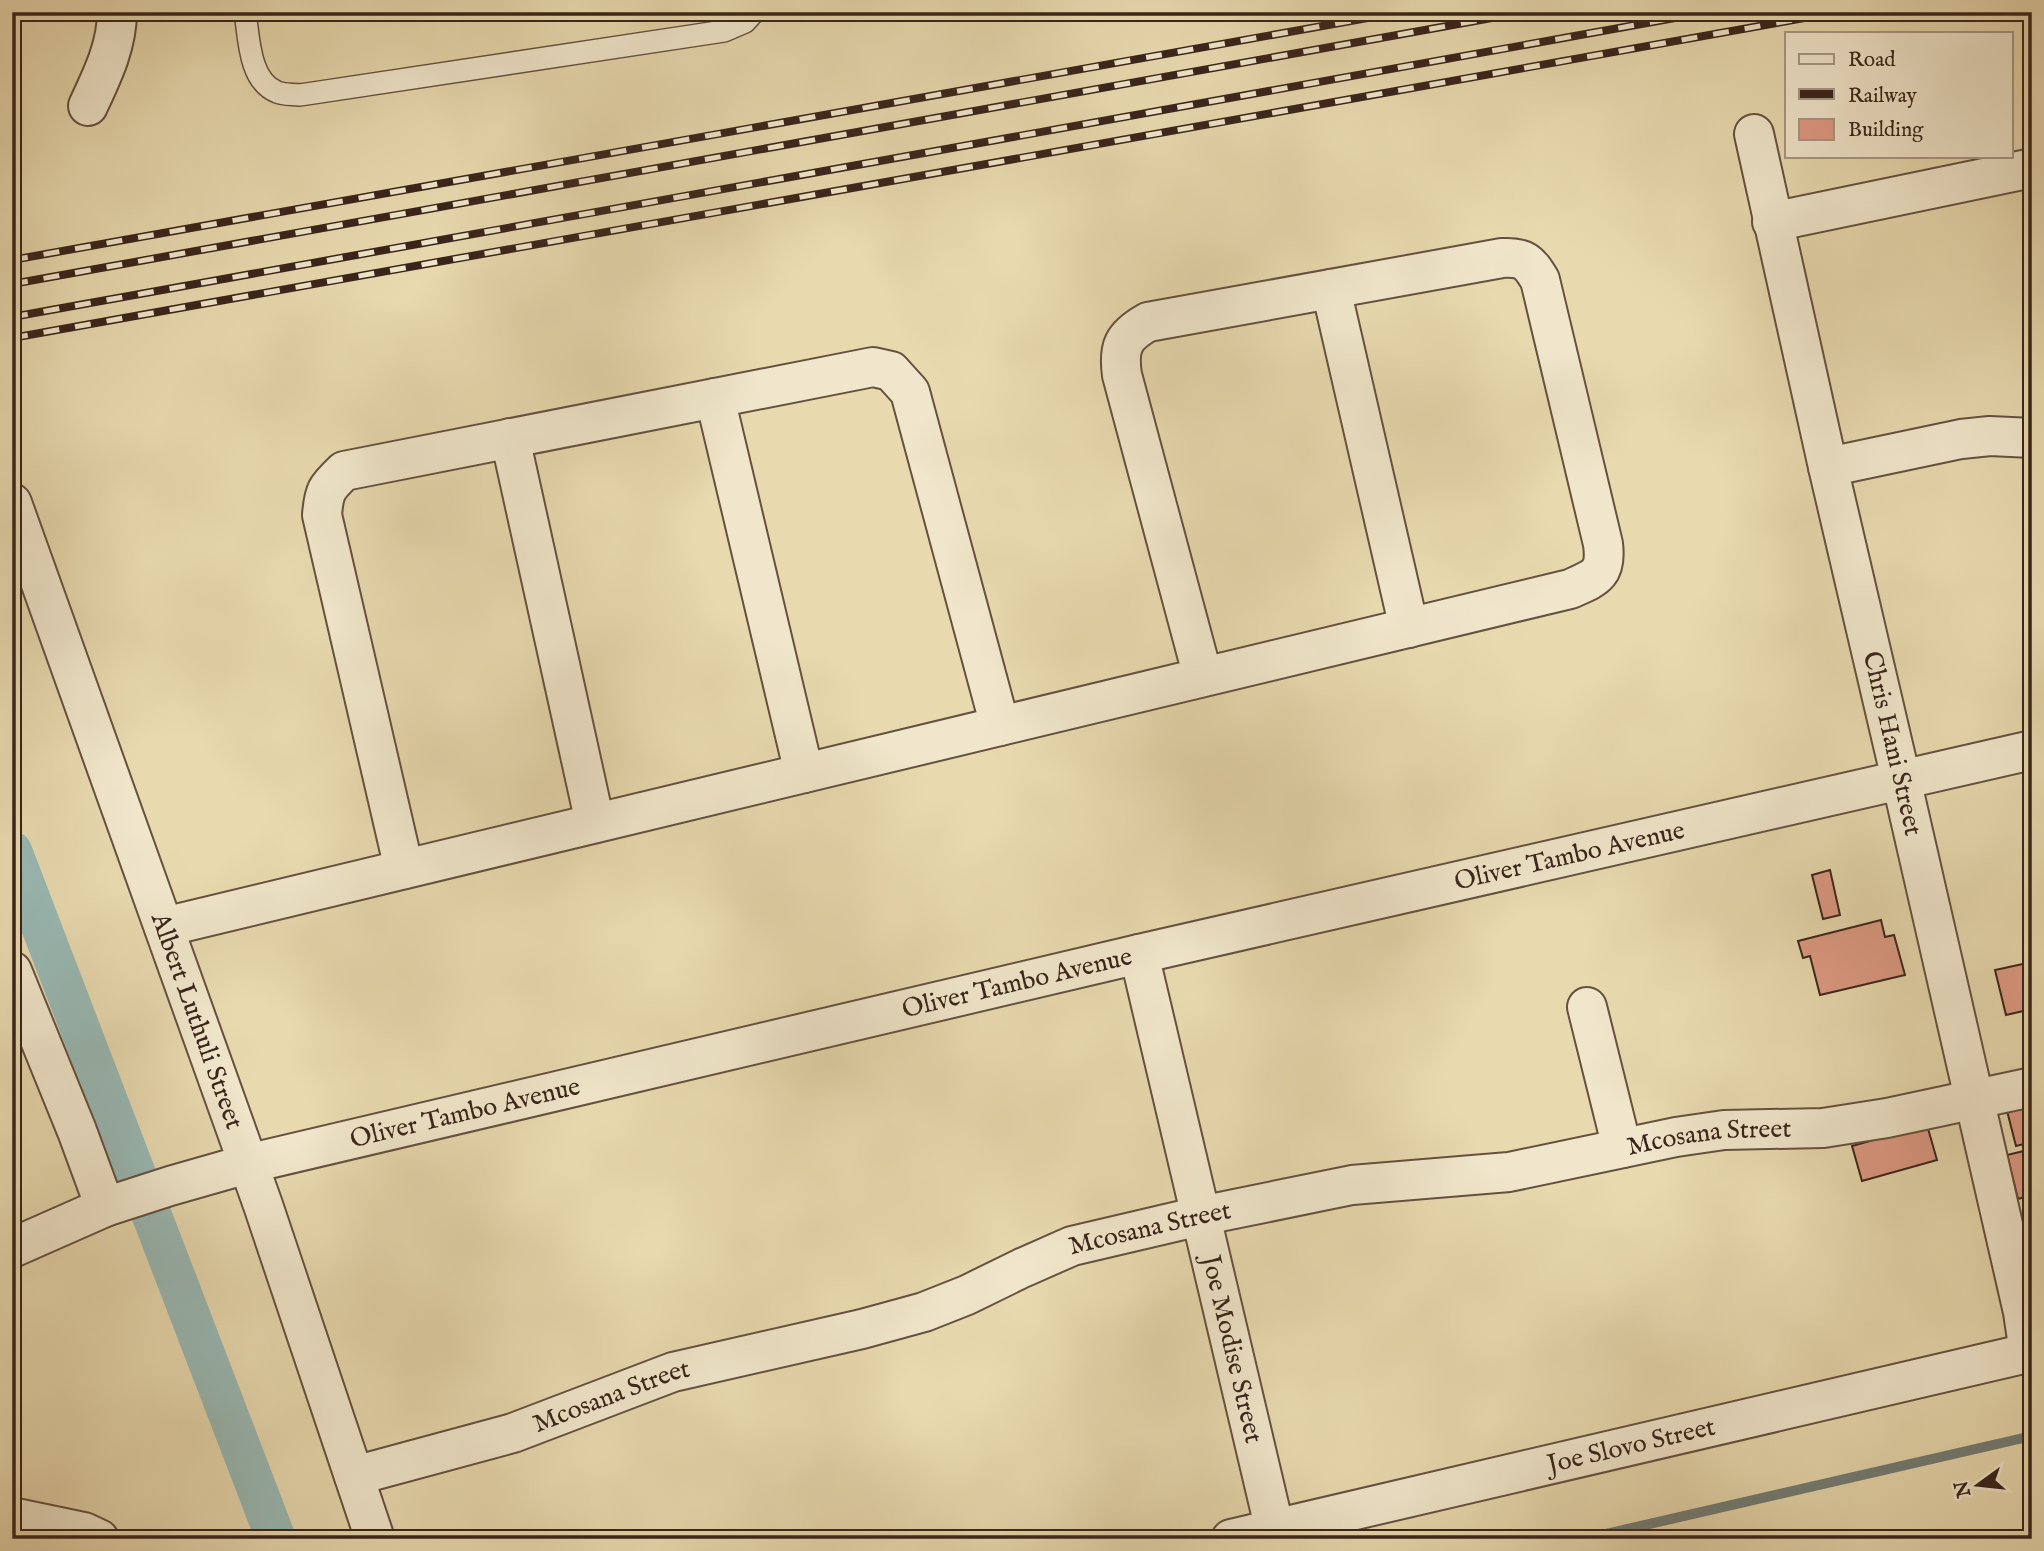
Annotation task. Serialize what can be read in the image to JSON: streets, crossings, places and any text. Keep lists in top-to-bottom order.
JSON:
{
  "streets": {
    "street": [
      "Chris Hani Street",
      "Oliver Tambo Avenue",
      "Albert Luthuli Street",
      "Mcosana Street",
      "Joe Modise Street",
      "Joe Slovo Street"
    ]
  },
  "crossings": [
    ["Chris Hani Street", "Oliver Tambo Avenue"],
    ["Chris Hani Street", "Mcosana Street"],
    ["Chris Hani Street", "Joe Slovo Street"],
    ["Oliver Tambo Avenue", "Albert Luthuli Street"],
    ["Oliver Tambo Avenue", "Joe Modise Street"],
    ["Albert Luthuli Street", "Mcosana Street"],
    ["Mcosana Street", "Joe Modise Street"],
    ["Joe Modise Street", "Joe Slovo Street"]
  ],
  "legend": ["Road", "Railway", "Building"],
  "north": "left"
}
